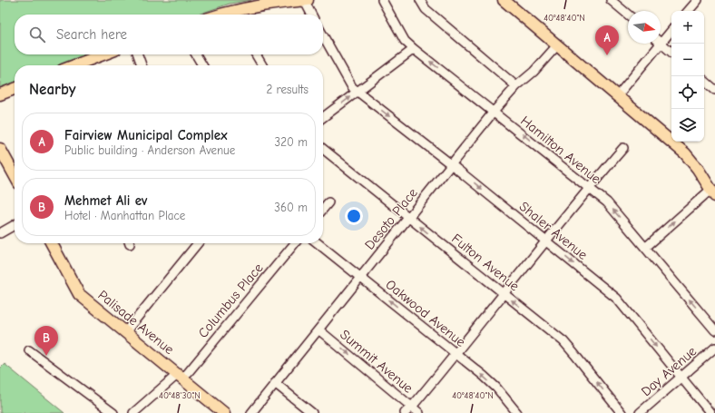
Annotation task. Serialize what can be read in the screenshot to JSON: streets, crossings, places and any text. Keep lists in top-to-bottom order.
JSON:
{
  "streets": {
    "main road": ["Palisade Avenue"],
    "street": [
      "Hamilton Avenue",
      "Desoto Place",
      "Shaler Avenue",
      "Fulton Avenue",
      "Columbus Place",
      "Oakwood Avenue",
      "Summit Avenue",
      "Day Avenue"
    ]
  },
  "crossings": [
    ["Hamilton Avenue", "Desoto Place"],
    ["Desoto Place", "Shaler Avenue"],
    ["Desoto Place", "Fulton Avenue"],
    ["Desoto Place", "Oakwood Avenue"],
    ["Desoto Place", "Summit Avenue"],
    ["Shaler Avenue", "Day Avenue"],
    ["Columbus Place", "Palisade Avenue"]
  ],
  "one_way": [
    "Hamilton Avenue",
    "Shaler Avenue",
    "Fulton Avenue",
    "Oakwood Avenue"
  ],
  "north": "right",
  "page": {
    "map_buttons": ["+", "−"],
    "search": "Search here",
    "pins": ["A", "B"],
    "heading": ["Nearby", "2 results"],
    "list": [
      {
        "mark": "A",
        "name": "Fairview Municipal Complex",
        "note": "Public building · Anderson Avenue",
        "value": "320 m"
      },
      {
        "mark": "B",
        "name": "Mehmet Ali ev",
        "note": "Hotel · Manhattan Place",
        "value": "360 m"
      }
    ]
  },
  "coordinates": ["40°48'40\"N", "40°48'30\"N"]
}
